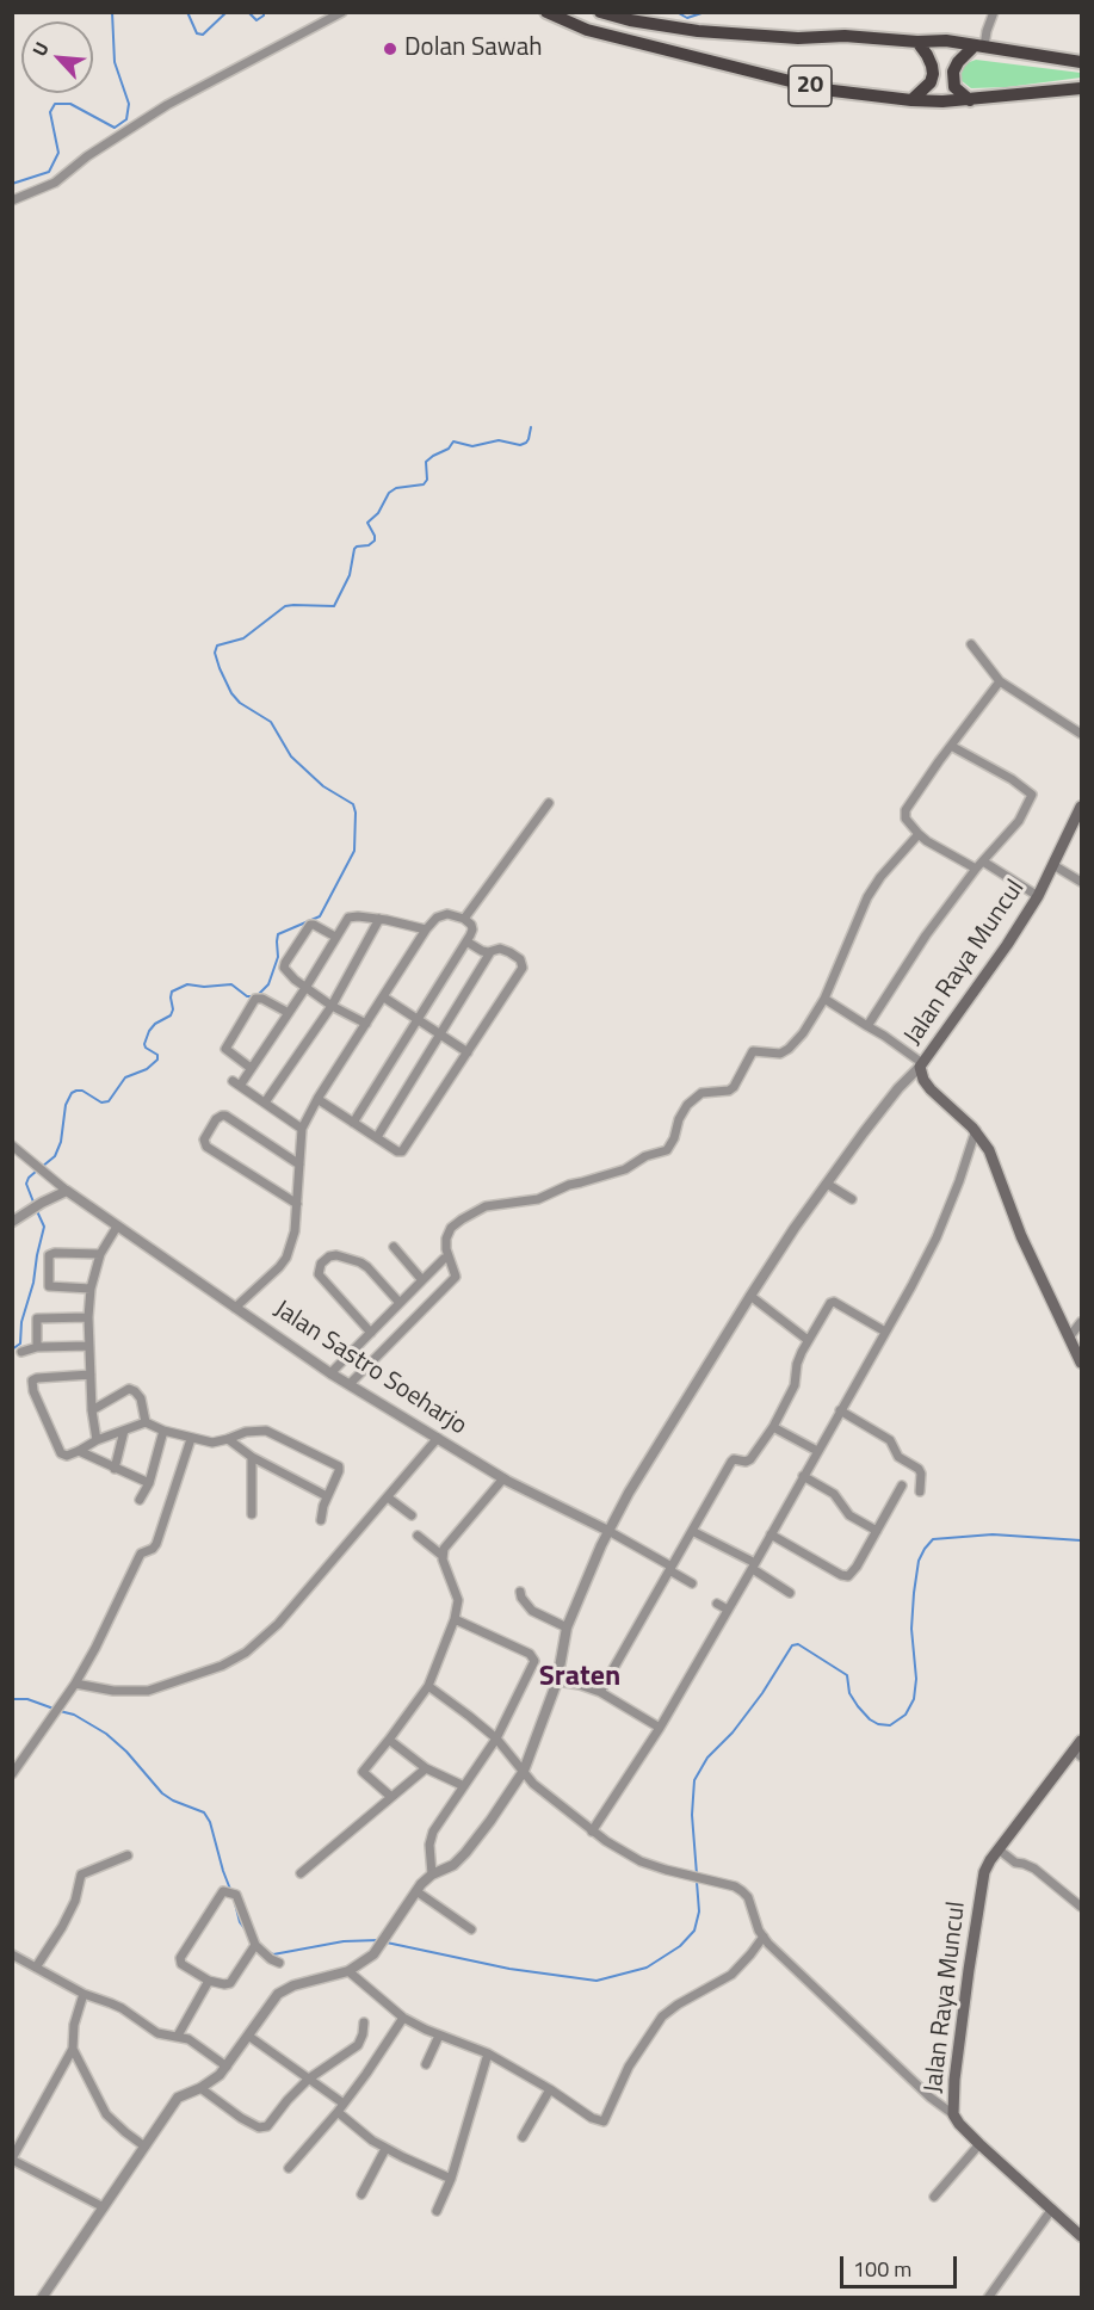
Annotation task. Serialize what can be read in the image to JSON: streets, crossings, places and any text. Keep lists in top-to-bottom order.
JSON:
{
  "streets": {
    "highway": ["20"],
    "main road": ["Jalan Raya Muncul"],
    "street": ["Jalan Sastro Soeharjo"]
  },
  "districts": ["Sraten"],
  "places": ["Dolan Sawah"],
  "scale_bar": "100 m",
  "north": "top left"
}
